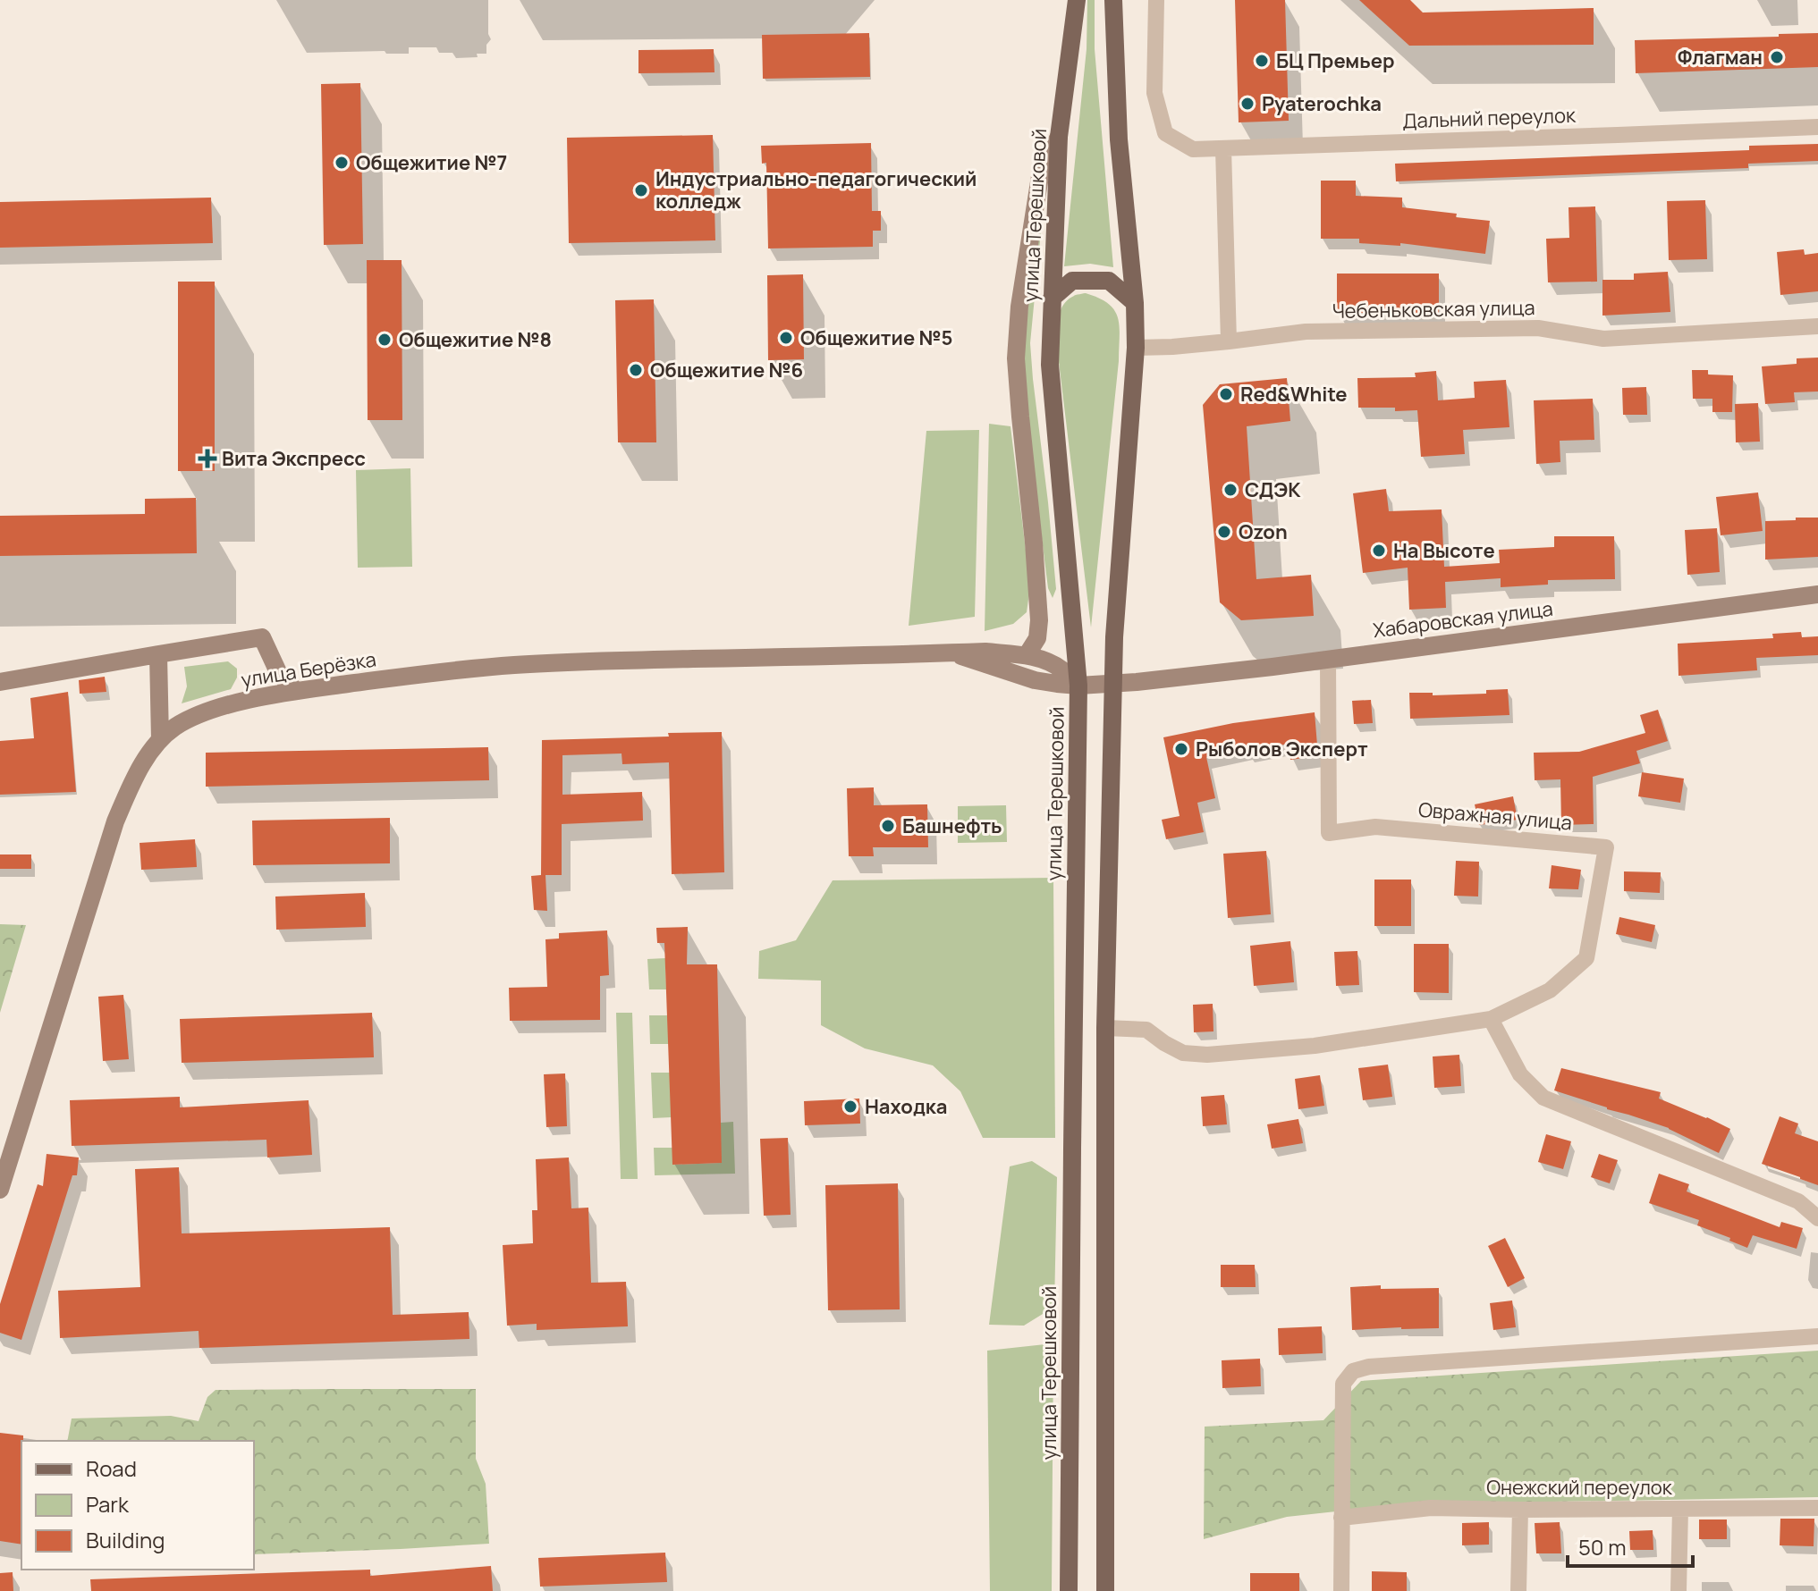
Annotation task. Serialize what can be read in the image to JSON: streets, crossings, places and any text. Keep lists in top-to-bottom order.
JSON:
{
  "streets": {
    "main road": ["улица Терешковой", "Хабаровская улица", "улица Берёзка"],
    "street": [
      "Дальний переулок",
      "Чебеньковская улица",
      "Овражная улица",
      "Онежский переулок"
    ]
  },
  "crossings": [
    ["улица Терешковой", "улица Берёзка"],
    ["Хабаровская улица", "улица Берёзка"],
    ["Хабаровская улица", "Овражная улица"]
  ],
  "places": {
    "other": [
      "Флагман",
      "БЦ Премьер",
      "Pyaterochka",
      "Общежитие №7",
      "Индустриально-педагогический колледж",
      "Общежитие №5",
      "Общежитие №8",
      "Общежитие №6",
      "Red&White",
      "СДЭК",
      "Ozon",
      "На Высоте",
      "Рыболов Эксперт",
      "Башнефть",
      "Находка"
    ],
    "health": ["Вита Экспресс"]
  },
  "legend": ["Road", "Park", "Building"],
  "scale_bar": "50 m"
}
